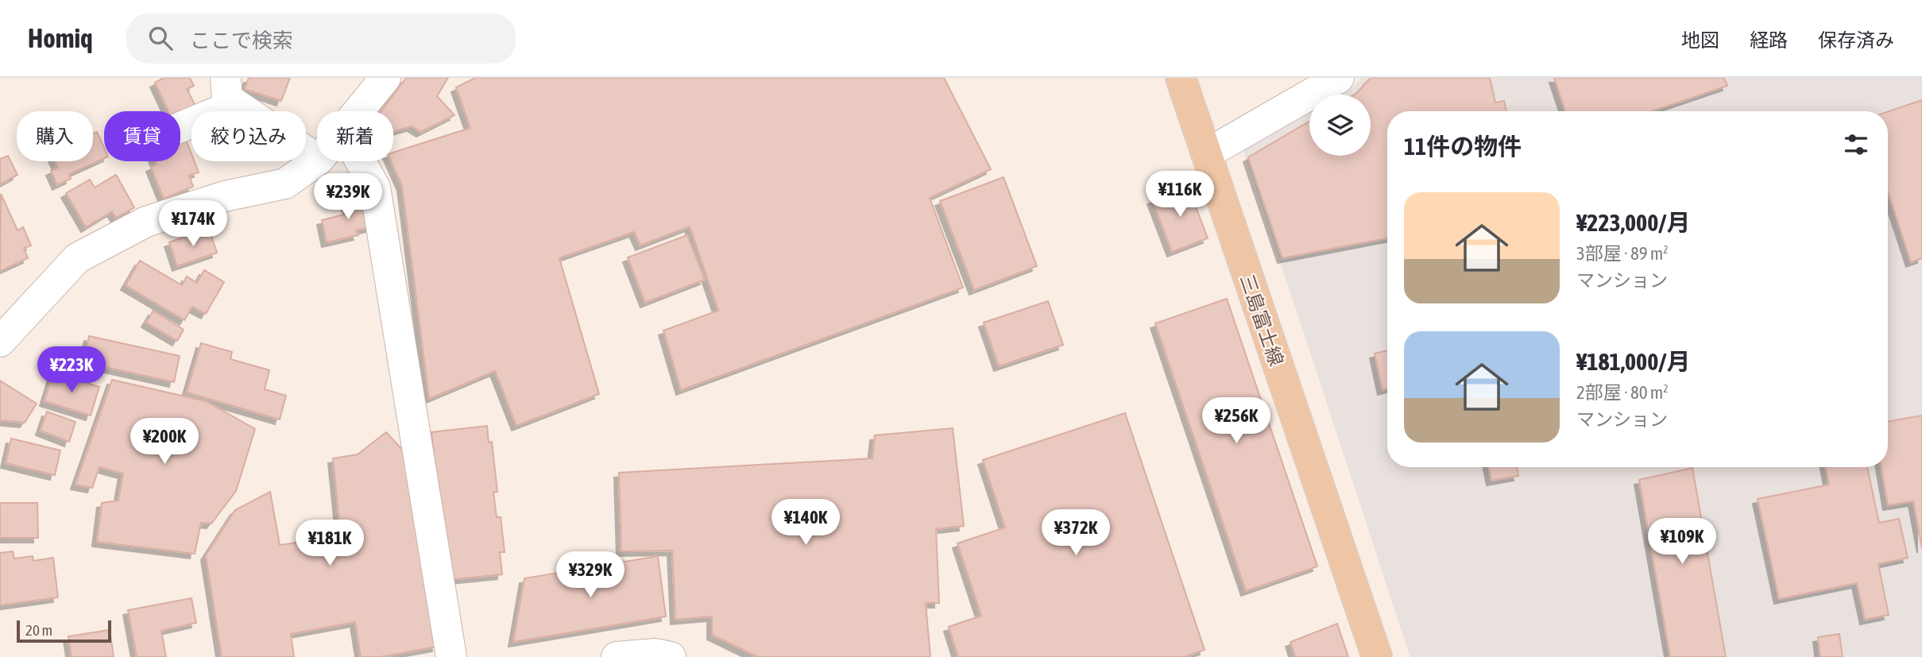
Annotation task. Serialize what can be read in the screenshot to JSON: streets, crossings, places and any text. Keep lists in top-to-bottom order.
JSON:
{
  "streets": {
    "main road": ["三島富士線"]
  },
  "scale_bar": "20 m",
  "page": {
    "header": "Homiq",
    "search": "ここで検索",
    "nav": ["地図", "経路", "保存済み"],
    "chip": [
      "購入",
      "賃貸",
      "絞り込み",
      "新着"
    ],
    "heading": "11件の物件",
    "price": [
      "¥116K",
      "¥239K",
      "¥174K",
      "¥223K",
      "¥256K",
      "¥200K",
      "¥140K",
      "¥372K",
      "¥109K",
      "¥181K",
      "¥329K"
    ],
    "list": [
      {
        "name": "¥223,000/月",
        "note": "3部屋 · 89 m² · マンション"
      },
      {
        "name": "¥181,000/月",
        "note": "2部屋 · 80 m² · マンション"
      }
    ],
    "scale": "20 m"
  }
}
